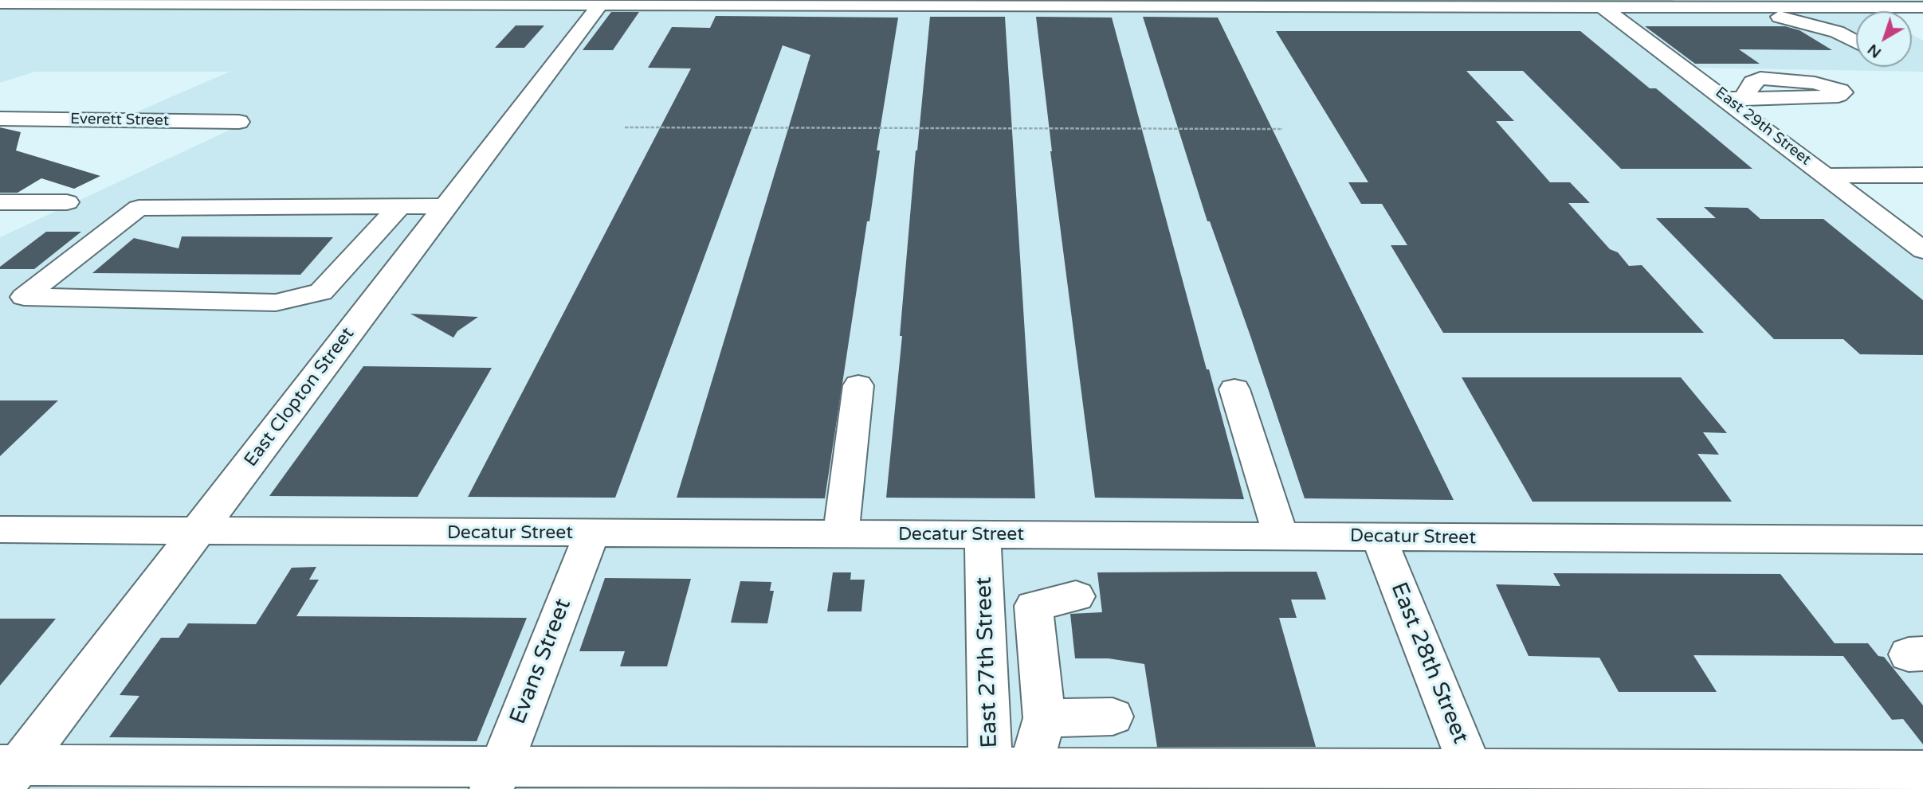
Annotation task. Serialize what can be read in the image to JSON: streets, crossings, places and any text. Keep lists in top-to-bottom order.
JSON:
{
  "streets": {
    "street": [
      "Everett Street",
      "East 29th Street",
      "East Clopton Street",
      "Decatur Street",
      "Evans Street",
      "East 27th Street",
      "East 28th Street"
    ]
  },
  "crossings": [
    ["East Clopton Street", "Decatur Street"],
    ["Decatur Street", "Evans Street"],
    ["Decatur Street", "East 27th Street"],
    ["Decatur Street", "East 28th Street"]
  ],
  "north": "bottom left"
}
